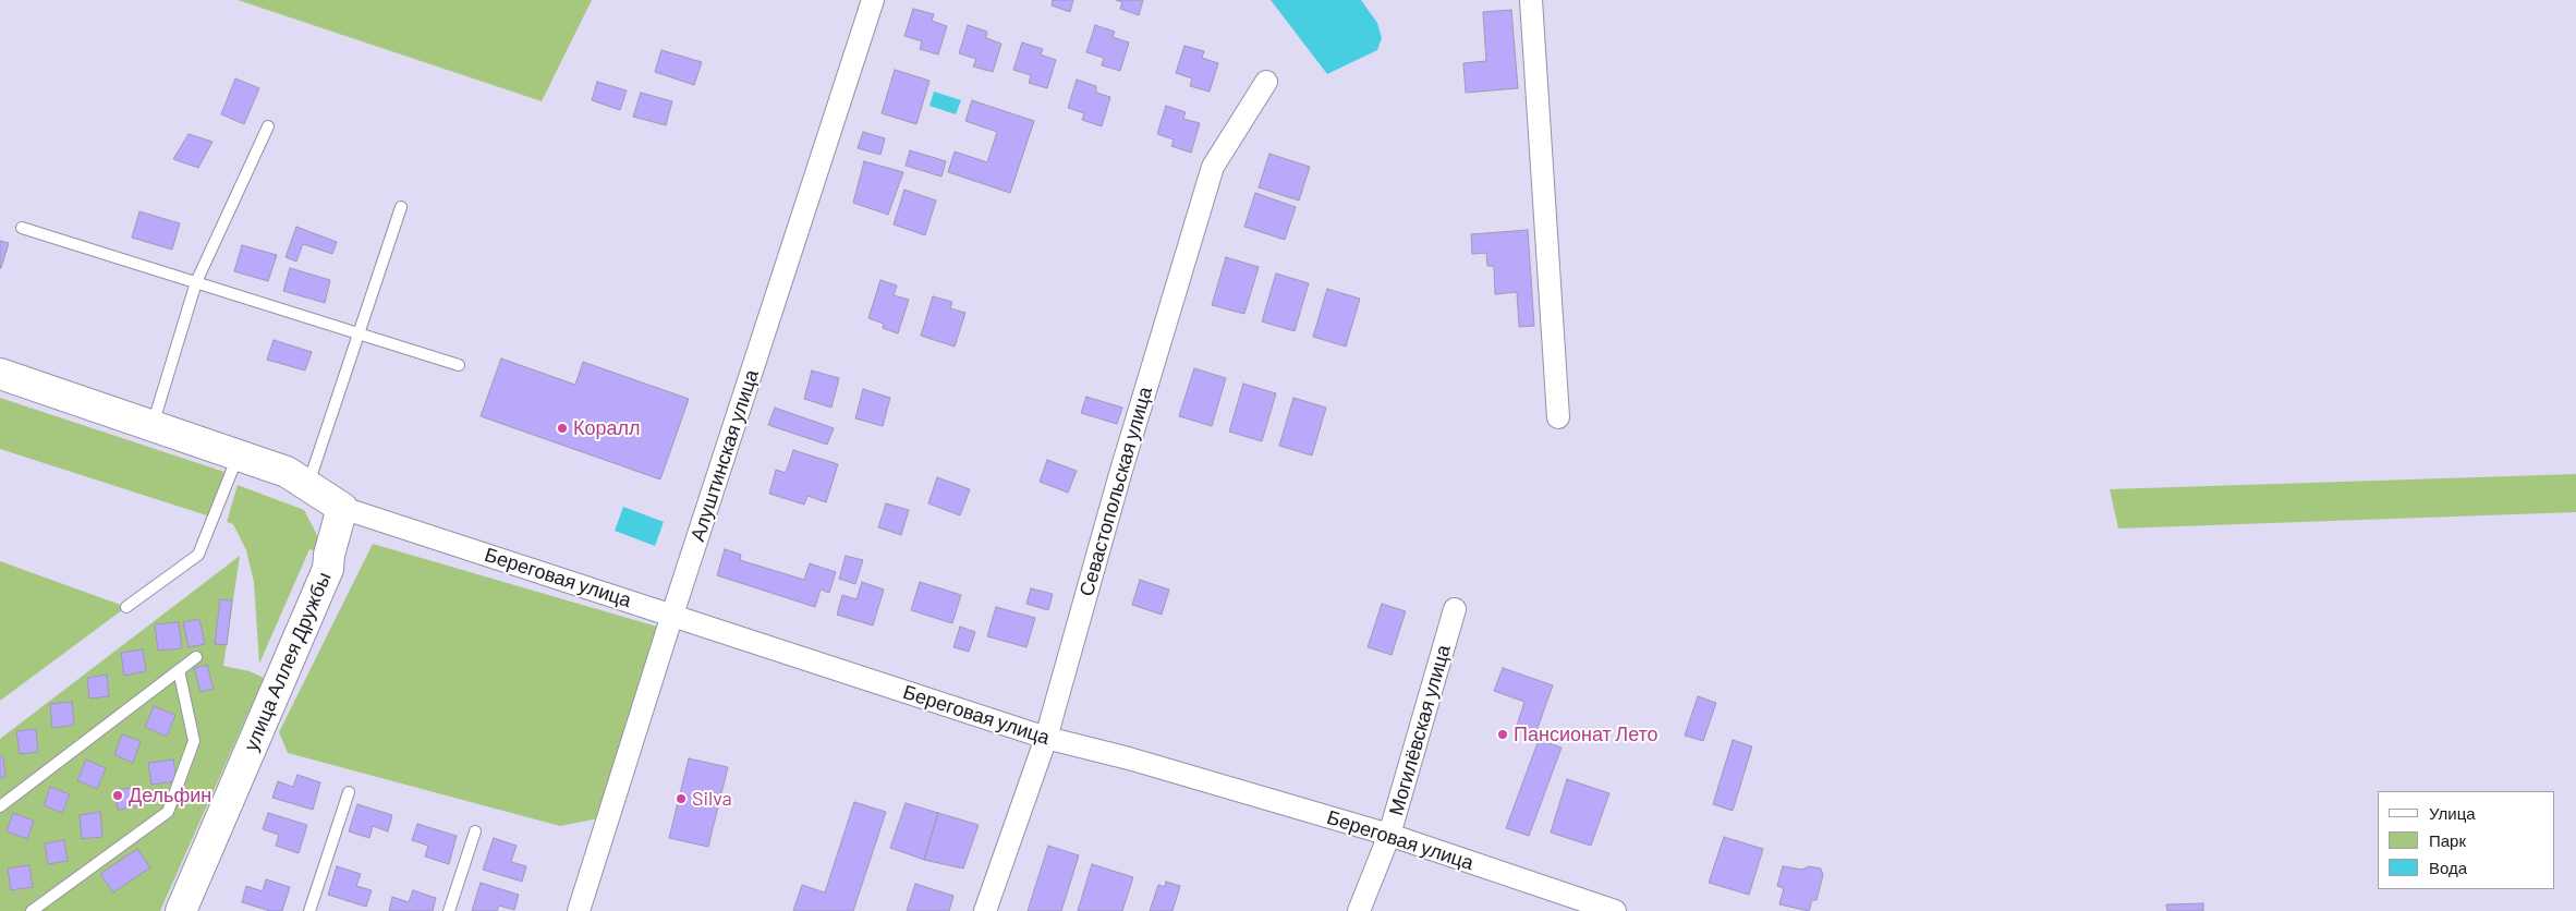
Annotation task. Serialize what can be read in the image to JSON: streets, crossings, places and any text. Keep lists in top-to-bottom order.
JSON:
{
  "streets": {
    "main road": ["улица Аллея Дружбы"],
    "street": [
      "Алуштинская улица",
      "Севастопольская улица",
      "Береговая улица",
      "Могилёвская улица"
    ]
  },
  "crossings": [
    ["Алуштинская улица", "Береговая улица"],
    ["Севастопольская улица", "Береговая улица"],
    ["Береговая улица", "улица Аллея Дружбы"],
    ["Береговая улица", "Могилёвская улица"]
  ],
  "places": [
    "Коралл",
    "Пансионат Лето",
    "Дельфин",
    "Silva"
  ],
  "legend": ["Улица", "Парк", "Вода"]
}
